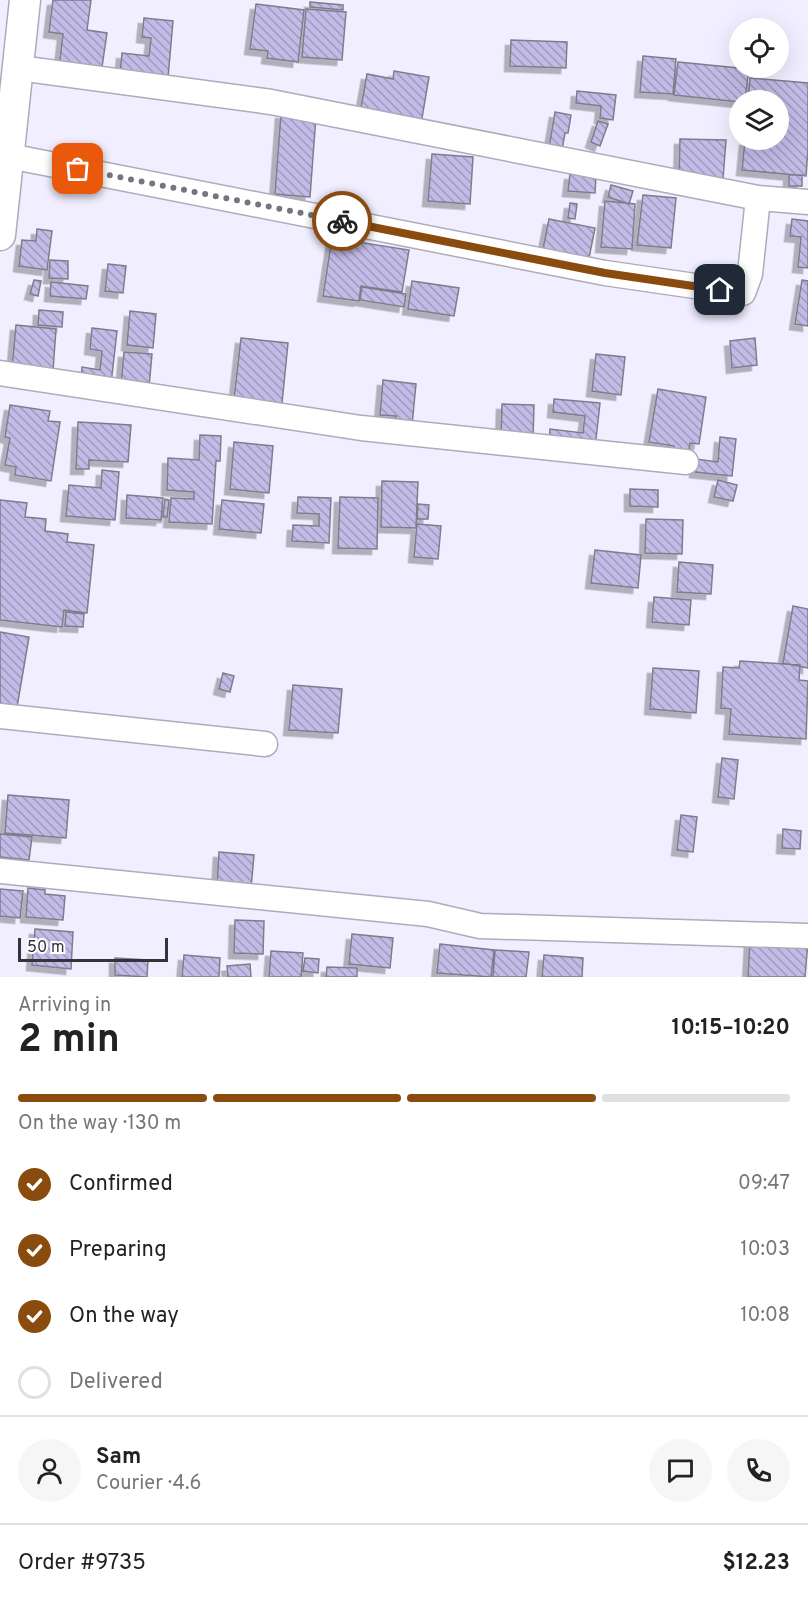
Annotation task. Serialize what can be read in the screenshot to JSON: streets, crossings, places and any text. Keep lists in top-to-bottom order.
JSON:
{
  "scale_bar": "50 m",
  "page": {
    "scale": "50 m",
    "heading": ["2 min", "Arriving in", "10:15–10:20"],
    "panel": [
      "Sam",
      "Courier · 4.6",
      "Order #9735",
      "$12.23"
    ],
    "bar": "On the way · 130 m",
    "list": [
      ["Confirmed", "09:47"],
      ["Preparing", "10:03"],
      ["On the way", "10:08"],
      "Delivered"
    ]
  }
}
